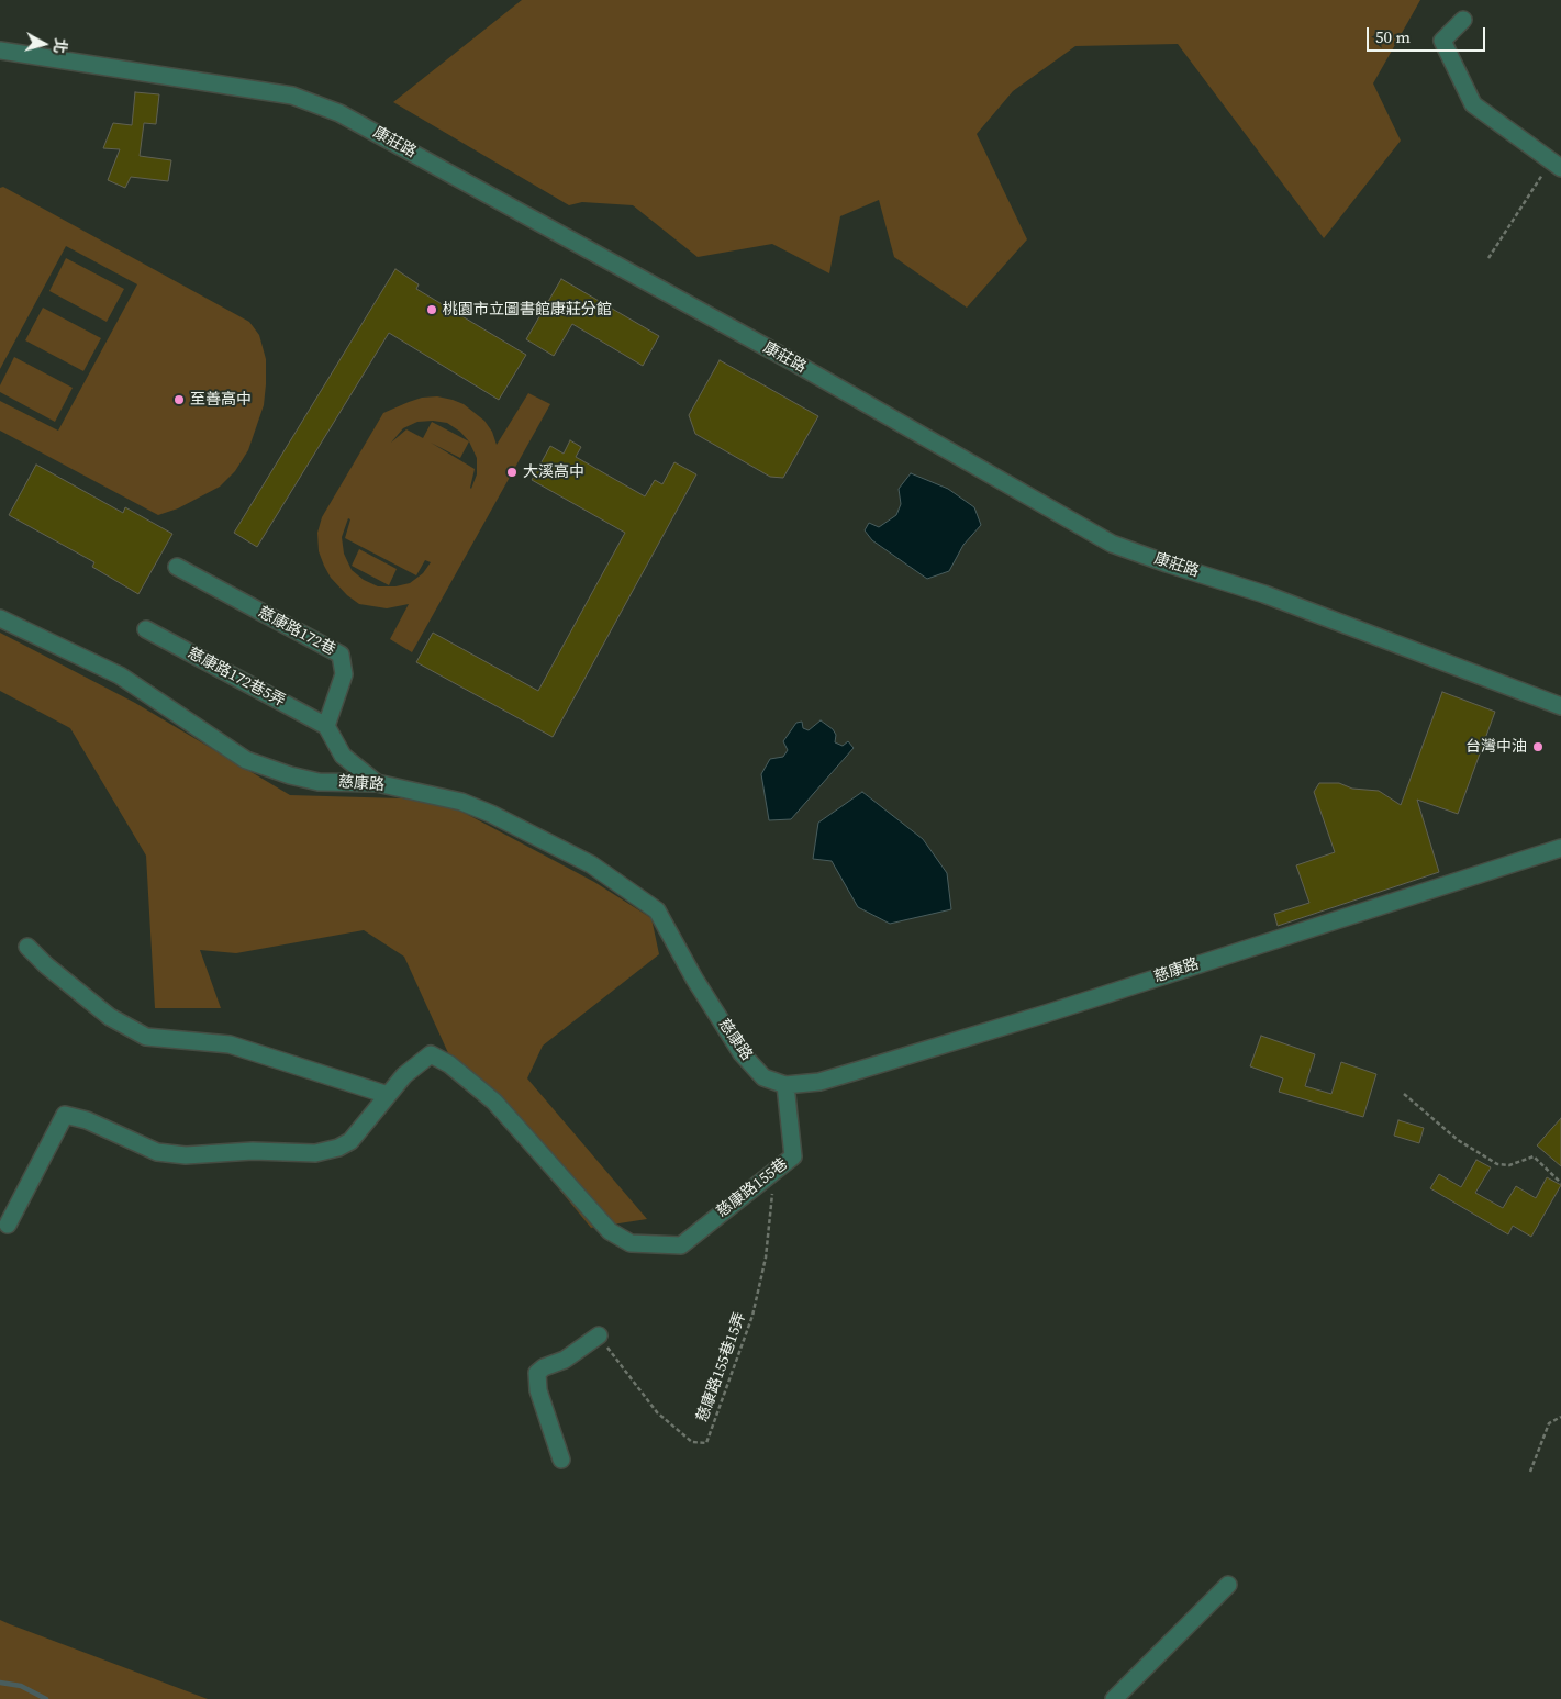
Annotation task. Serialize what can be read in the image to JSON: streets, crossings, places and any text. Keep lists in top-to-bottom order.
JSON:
{
  "streets": {
    "street": [
      "康莊路",
      "慈康路172巷",
      "慈康路172巷5弄",
      "慈康路",
      "慈康路155巷"
    ],
    "path": ["慈康路155巷15弄"]
  },
  "crossings": [
    ["慈康路172巷", "慈康路172巷5弄"],
    ["慈康路", "慈康路155巷"],
    ["慈康路155巷", "慈康路155巷15弄"]
  ],
  "places": [
    "桃園市立圖書館康莊分館",
    "至善高中",
    "大溪高中",
    "台灣中油"
  ],
  "scale_bar": "50 m",
  "north": "right"
}
